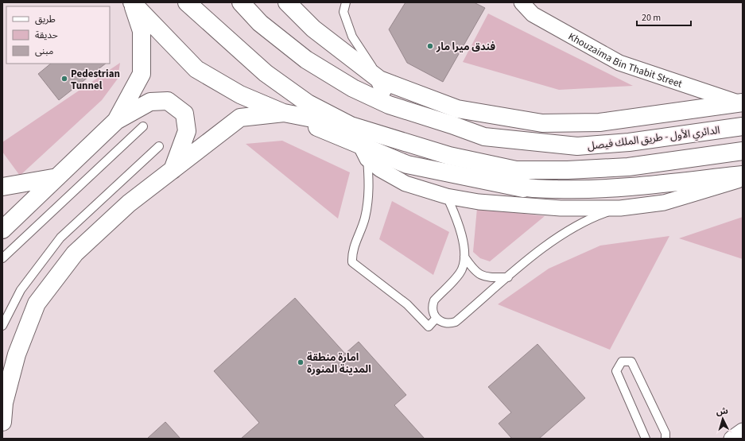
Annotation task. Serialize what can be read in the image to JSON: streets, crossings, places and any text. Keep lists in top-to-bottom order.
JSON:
{
  "streets": {
    "main road": ["الدائري الأول - طريق الملك فيصل"],
    "street": ["Khouzaima Bin Thabit Street"]
  },
  "places": ["فندق ميرا مار", "Pedestrian Tunnel", "امارة منطقة المدينة المنورة"],
  "legend": ["طريق", "حديقة", "مبنى"],
  "scale_bar": "20 m",
  "north": "top"
}
